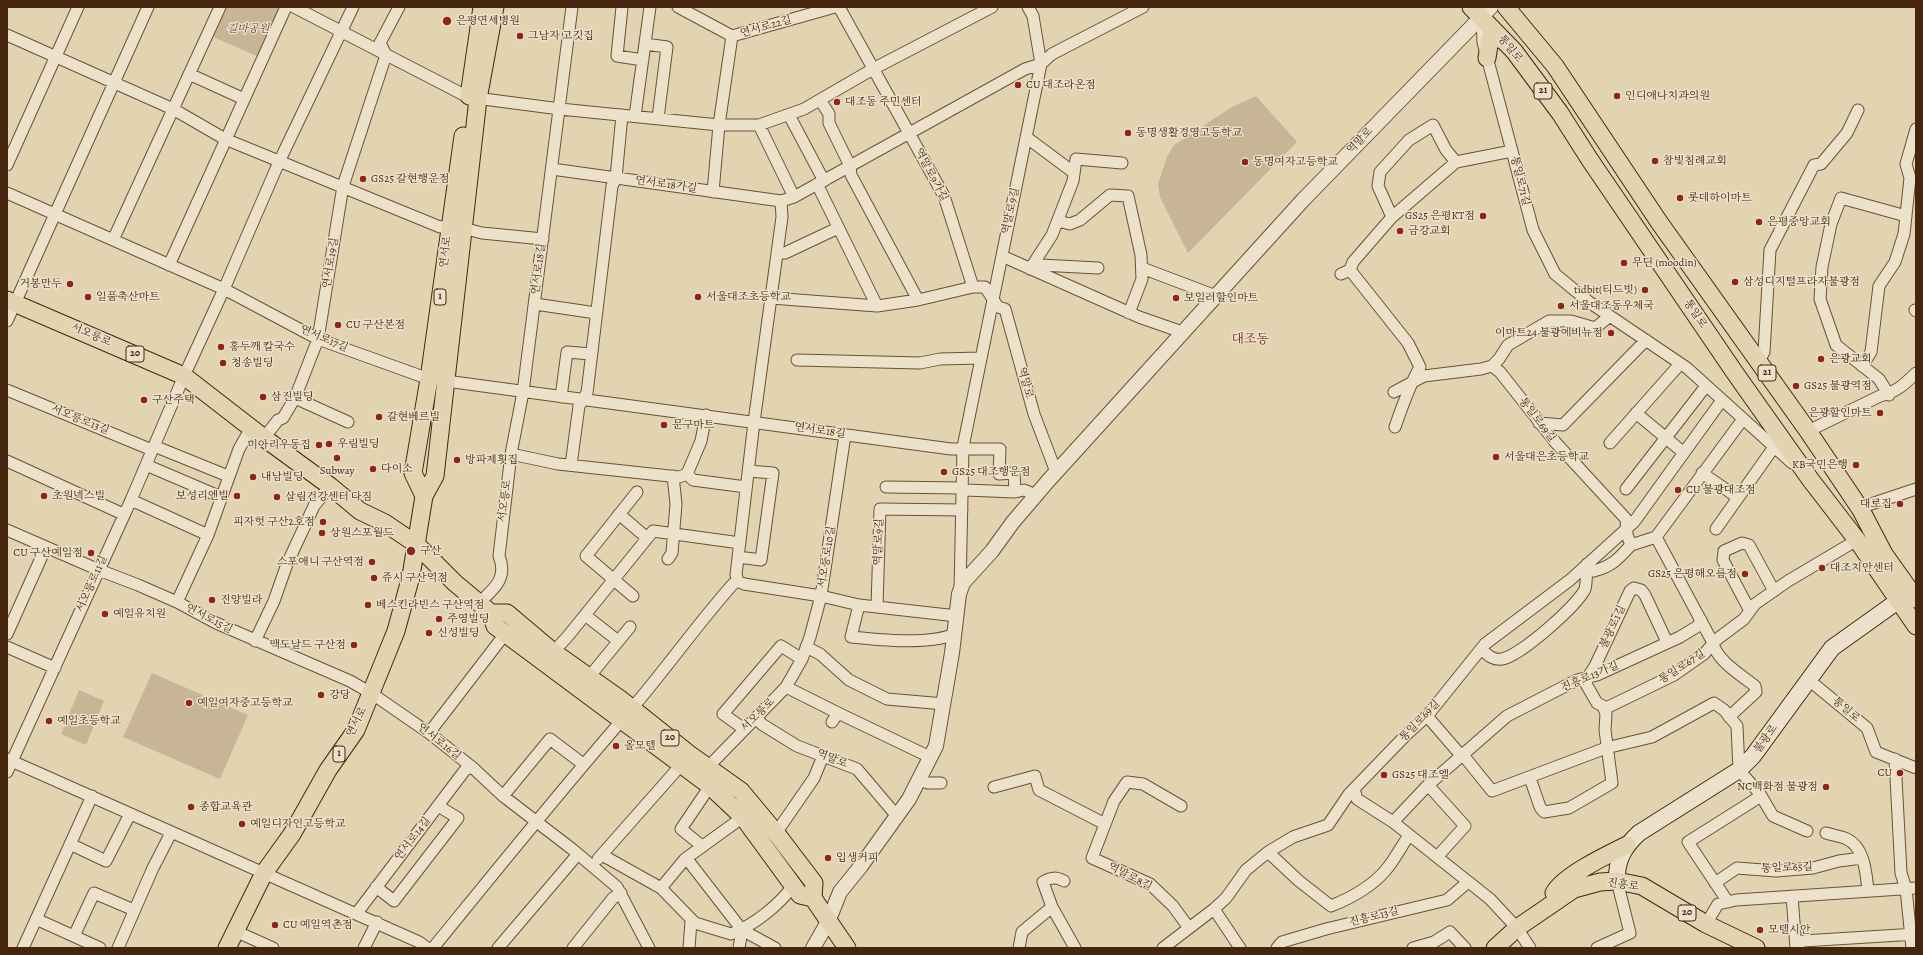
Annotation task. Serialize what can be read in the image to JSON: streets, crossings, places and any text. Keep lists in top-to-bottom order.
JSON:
{
  "streets": {
    "main road": [
      "통일로",
      "21",
      "연서로",
      "1",
      "서오릉로",
      "20",
      "불광로",
      "진흥로"
    ],
    "street": [
      "연서로22길",
      "역말로",
      "역말로9가길",
      "통일로71길",
      "연서로18가길",
      "역말로9길",
      "연서로19길",
      "연서로18길",
      "연서로17길",
      "서오릉로13길",
      "통일로69길",
      "서오릉로10길",
      "서오릉로11길",
      "연서로15길",
      "불광로1길",
      "통일로67길",
      "진흥로13가길",
      "연서로16길",
      "연서로14길",
      "통일로65길",
      "역말로8길",
      "진흥로13길"
    ]
  },
  "crossings": [
    ["통일로", "역말로"],
    ["통일로", "통일로71길"],
    ["통일로", "통일로67길"],
    ["통일로", "불광로"],
    ["역말로", "통일로71길"],
    ["역말로", "역말로9길"],
    ["역말로", "서오릉로"],
    ["통일로71길", "통일로69길"],
    ["연서로18가길", "연서로18길"],
    ["역말로9길", "연서로18길"],
    ["연서로", "연서로18길"],
    ["연서로", "서오릉로"],
    ["연서로", "연서로17길"],
    ["연서로", "연서로15길"],
    ["연서로", "연서로16길"],
    ["연서로19길", "서오릉로"],
    ["연서로19길", "연서로17길"],
    ["연서로18길", "서오릉로"],
    ["연서로18길", "서오릉로10길"],
    ["서오릉로", "서오릉로10길"],
    ["서오릉로", "서오릉로11길"],
    ["연서로17길", "서오릉로11길"],
    ["서오릉로13길", "서오릉로11길"],
    ["통일로69길", "역말로8길"],
    ["통일로69길", "진흥로13길"],
    ["서오릉로11길", "연서로15길"],
    ["연서로15길", "연서로16길"],
    ["불광로1길", "진흥로13가길"],
    ["불광로", "진흥로"],
    ["연서로16길", "연서로14길"]
  ],
  "districts": ["대조동"],
  "parks": ["길마공원"],
  "places": [
    "은평연세병원",
    "그남자 고깃집",
    "CU 대조라온점",
    "인디애나치과의원",
    "대조동 주민센터",
    "동명생활경영고등학교",
    "참빛침례교회",
    "동명여자고등학교",
    "GS25 갈현행운점",
    "롯데하이마트",
    "GS25 은평KT점",
    "은평중앙교회",
    "금강교회",
    "무딘 (moodin)",
    "삼성디지털프라자불광점",
    "거봉만두",
    "tidbit(티드빗)",
    "일품축산마트",
    "서울대조초등학교",
    "보일러할인마트",
    "서울대조동우체국",
    "CU 구산본점",
    "이마트24 불광에비뉴점",
    "홍두깨 칼국수",
    "은광교회",
    "청송빌딩",
    "GS25 불광역점",
    "삼진빌딩",
    "구산주택",
    "은광할인마트",
    "갈현베르빌",
    "문구마트",
    "우림빌딩",
    "미아리우동집",
    "서울대은초등학교",
    "Subway",
    "방파제횟집",
    "KB국민은행",
    "다이소",
    "GS25 대조행운점",
    "내남빌딩",
    "CU 불광대조점",
    "초원넥스빌",
    "보성리엔빌",
    "살림건강센터 다짐",
    "대로집",
    "피자헛 구산2호점",
    "상원스포월드",
    "구산",
    "CU 구산예일점",
    "스포애니 구산역점",
    "대조치안센터",
    "GS25 은평해오름점",
    "쥬시 구산역점",
    "진양빌라",
    "베스킨라빈스 구산역점",
    "예일유치원",
    "주영빌딩",
    "신성빌딩",
    "맥도날드 구산점",
    "강당",
    "예일여자중고등학교",
    "예일초등학교",
    "올모텔",
    "CU",
    "GS25 대조엘",
    "NC백화점 불광점",
    "종합교육관",
    "예일디자인고등학교",
    "입생커피",
    "CU 예일역촌점",
    "모텔시안"
  ]
}
